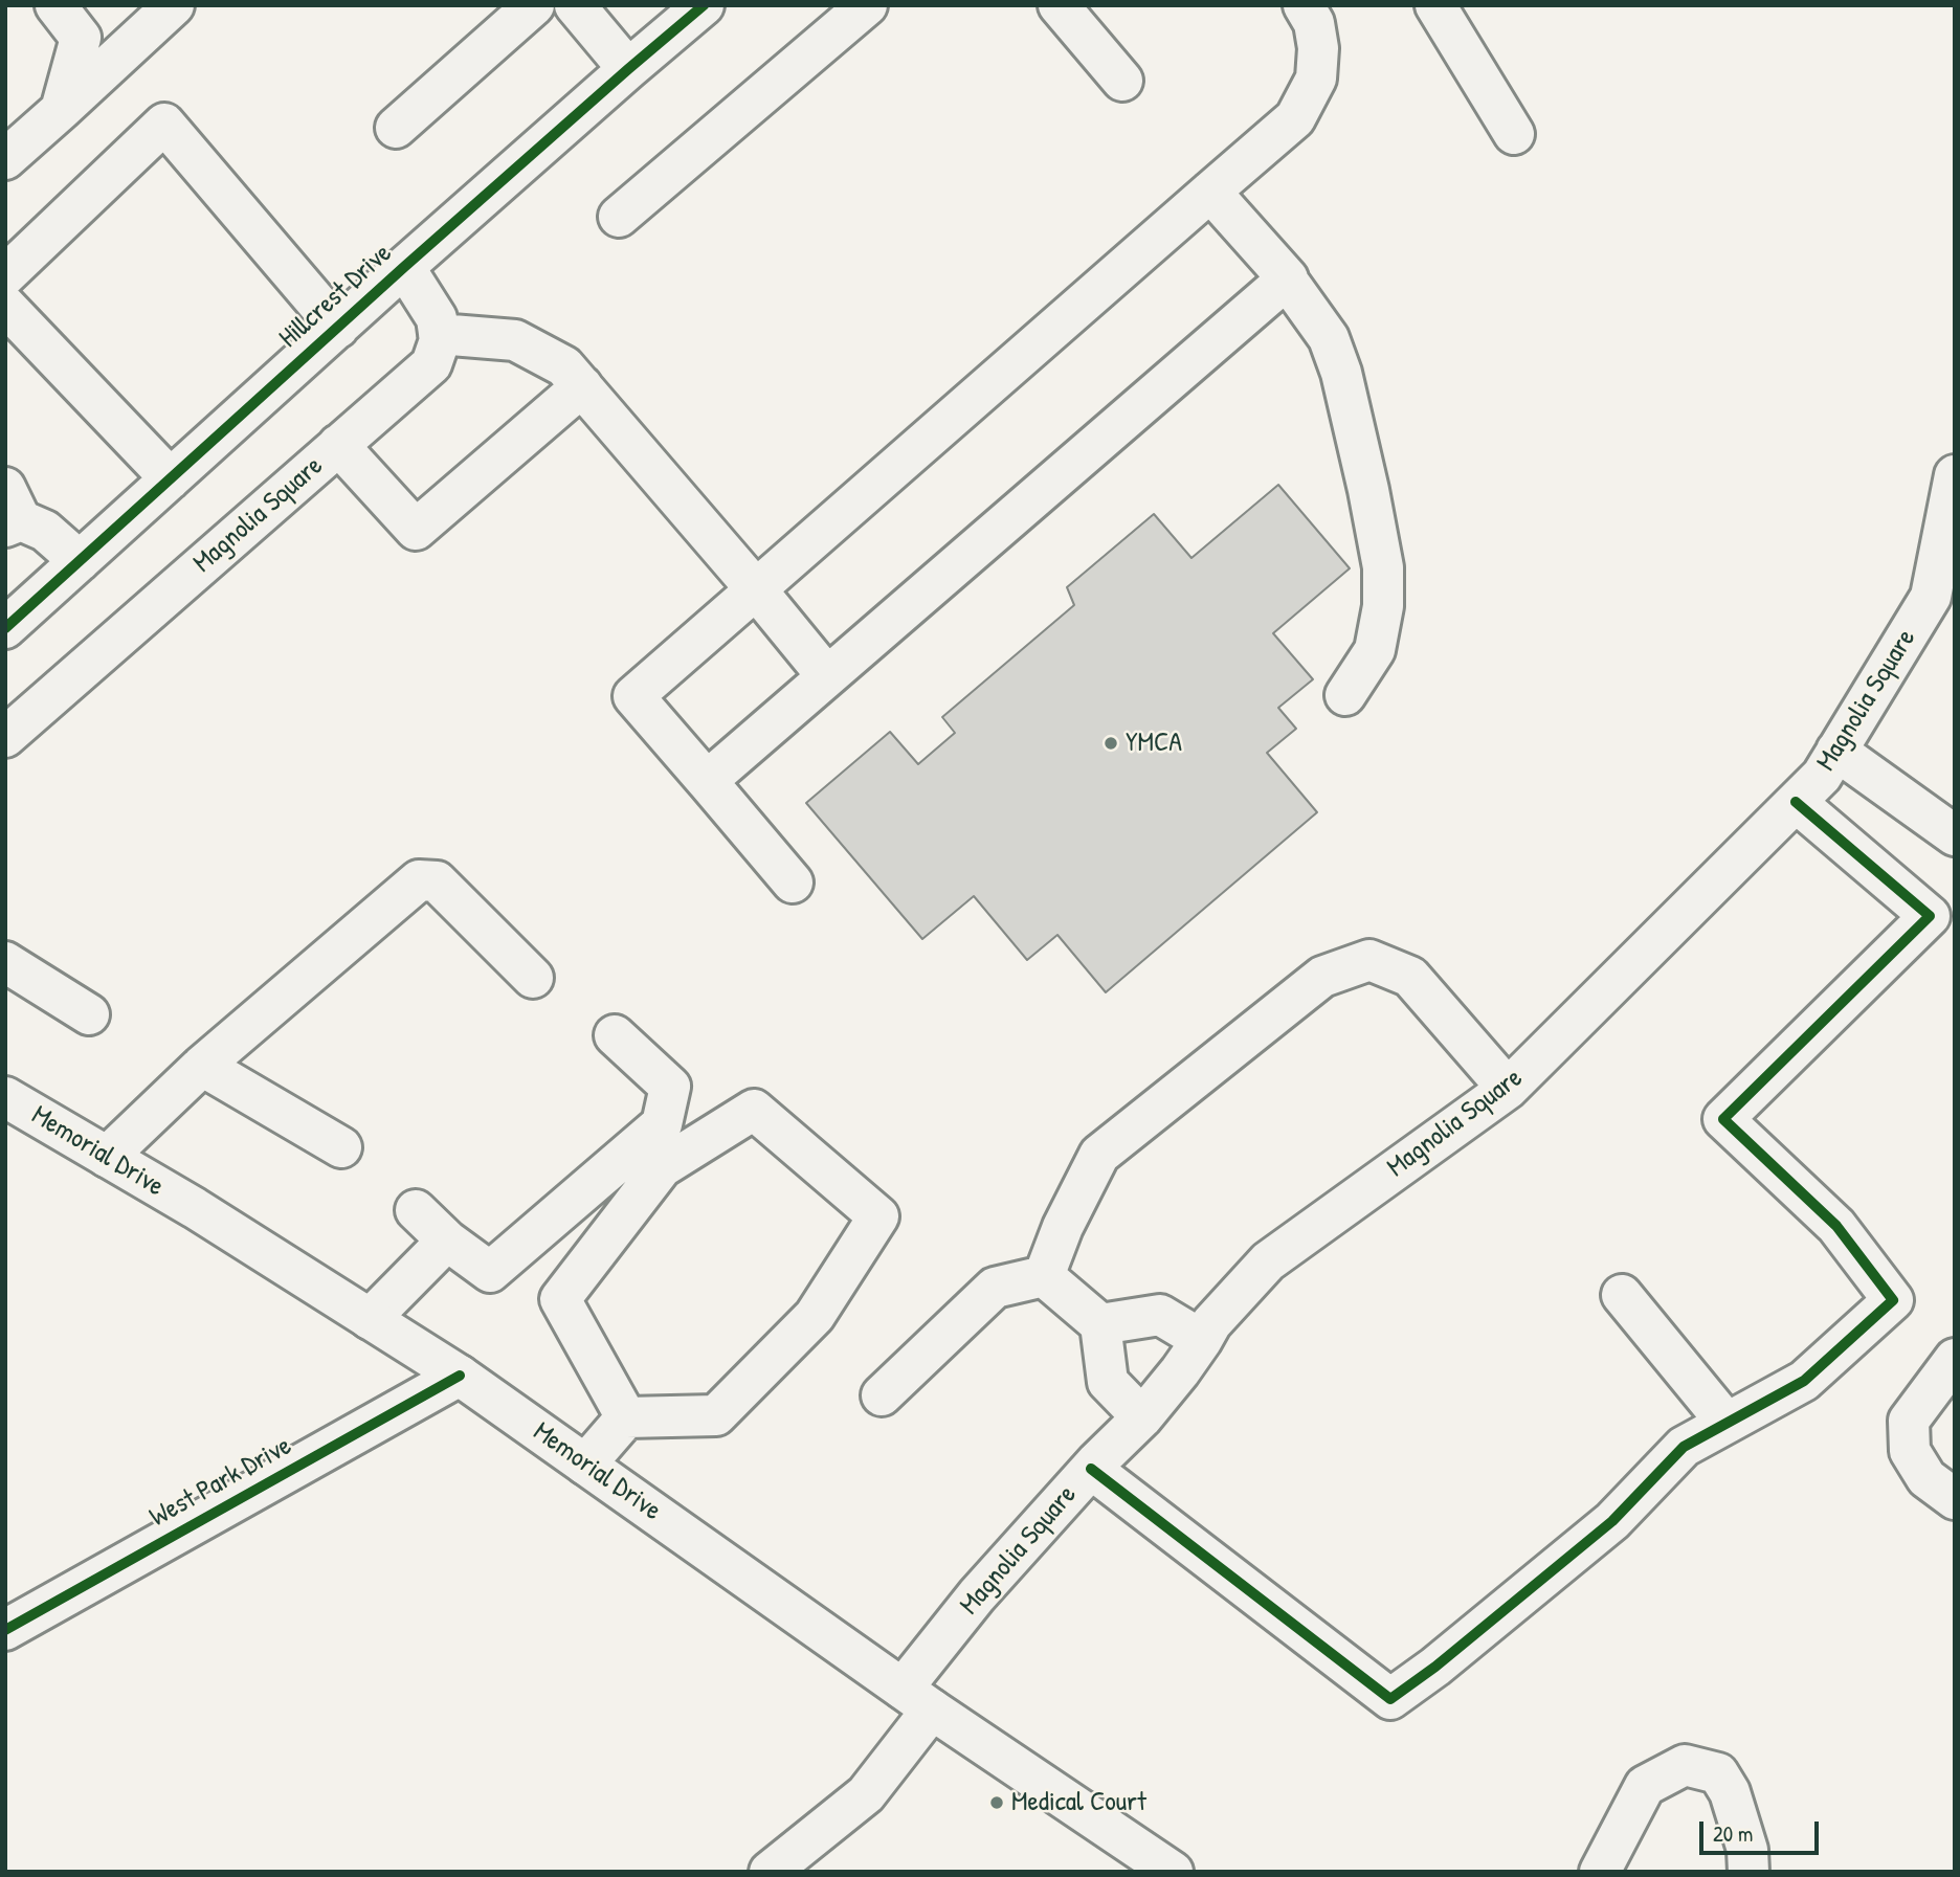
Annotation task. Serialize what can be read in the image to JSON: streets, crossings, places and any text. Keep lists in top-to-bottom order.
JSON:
{
  "streets": {
    "street": [
      "Hillcrest Drive",
      "Magnolia Square",
      "Memorial Drive",
      "West Park Drive"
    ]
  },
  "crossings": [
    ["Magnolia Square", "Memorial Drive"],
    ["Memorial Drive", "West Park Drive"]
  ],
  "places": ["YMCA", "Medical Court"],
  "scale_bar": "20 m"
}
